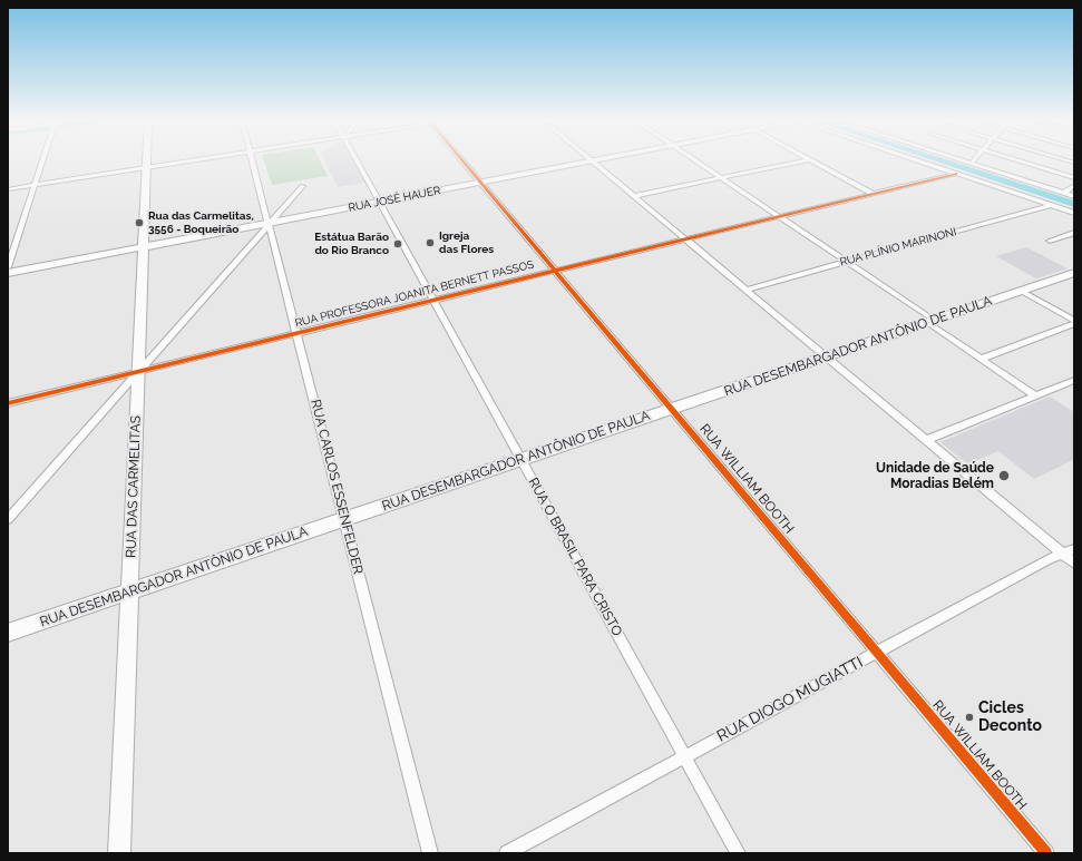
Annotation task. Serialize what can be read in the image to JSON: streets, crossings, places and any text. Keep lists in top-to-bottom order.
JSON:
{
  "streets": {
    "main road": ["RUA JOSÉ HAUER", "RUA DESEMBARGADOR ANTÔNIO DE PAULA", "RUA DAS CARMELITAS"],
    "street": [
      "RUA PLÍNIO MARINONI",
      "RUA PROFESSORA JOANITA BERNETT PASSOS",
      "RUA WILLIAM BOOTH",
      "RUA CARLOS ESSENFELDER",
      "RUA O BRASIL PARA CRISTO",
      "RUA DIOGO MUGIATTI"
    ]
  },
  "crossings": [
    ["RUA JOSÉ HAUER", "RUA WILLIAM BOOTH"],
    ["RUA JOSÉ HAUER", "RUA DAS CARMELITAS"],
    ["RUA JOSÉ HAUER", "RUA CARLOS ESSENFELDER"],
    ["RUA JOSÉ HAUER", "RUA O BRASIL PARA CRISTO"],
    ["RUA PROFESSORA JOANITA BERNETT PASSOS", "RUA WILLIAM BOOTH"],
    ["RUA PROFESSORA JOANITA BERNETT PASSOS", "RUA DAS CARMELITAS"],
    ["RUA PROFESSORA JOANITA BERNETT PASSOS", "RUA CARLOS ESSENFELDER"],
    ["RUA PROFESSORA JOANITA BERNETT PASSOS", "RUA O BRASIL PARA CRISTO"],
    ["RUA DESEMBARGADOR ANTÔNIO DE PAULA", "RUA WILLIAM BOOTH"],
    ["RUA DESEMBARGADOR ANTÔNIO DE PAULA", "RUA DAS CARMELITAS"],
    ["RUA DESEMBARGADOR ANTÔNIO DE PAULA", "RUA CARLOS ESSENFELDER"],
    ["RUA DESEMBARGADOR ANTÔNIO DE PAULA", "RUA O BRASIL PARA CRISTO"],
    ["RUA WILLIAM BOOTH", "RUA DIOGO MUGIATTI"],
    ["RUA O BRASIL PARA CRISTO", "RUA DIOGO MUGIATTI"]
  ],
  "places": [
    "Rua das Carmelitas, 3556 - Boqueirão",
    "Igreja das Flores",
    "Estátua Barão do Rio Branco",
    "Unidade de Saúde Moradias Belém",
    "Cicles Deconto"
  ]
}
